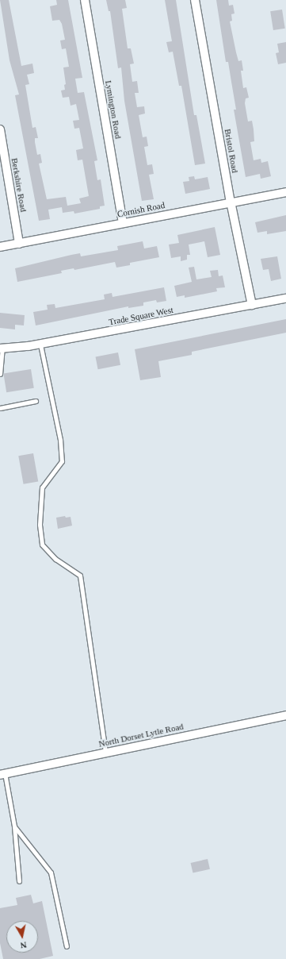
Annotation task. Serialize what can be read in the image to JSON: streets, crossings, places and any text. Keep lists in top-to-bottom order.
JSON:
{
  "streets": {
    "street": [
      "Lymington Road",
      "Bristol Road",
      "Berkshire Road",
      "Cornish Road",
      "Trade Square West",
      "North Dorset Lytle Road"
    ]
  },
  "crossings": [
    ["Lymington Road", "Cornish Road"],
    ["Bristol Road", "Cornish Road"],
    ["Bristol Road", "Trade Square West"],
    ["Berkshire Road", "Cornish Road"]
  ],
  "north": "bottom"
}
